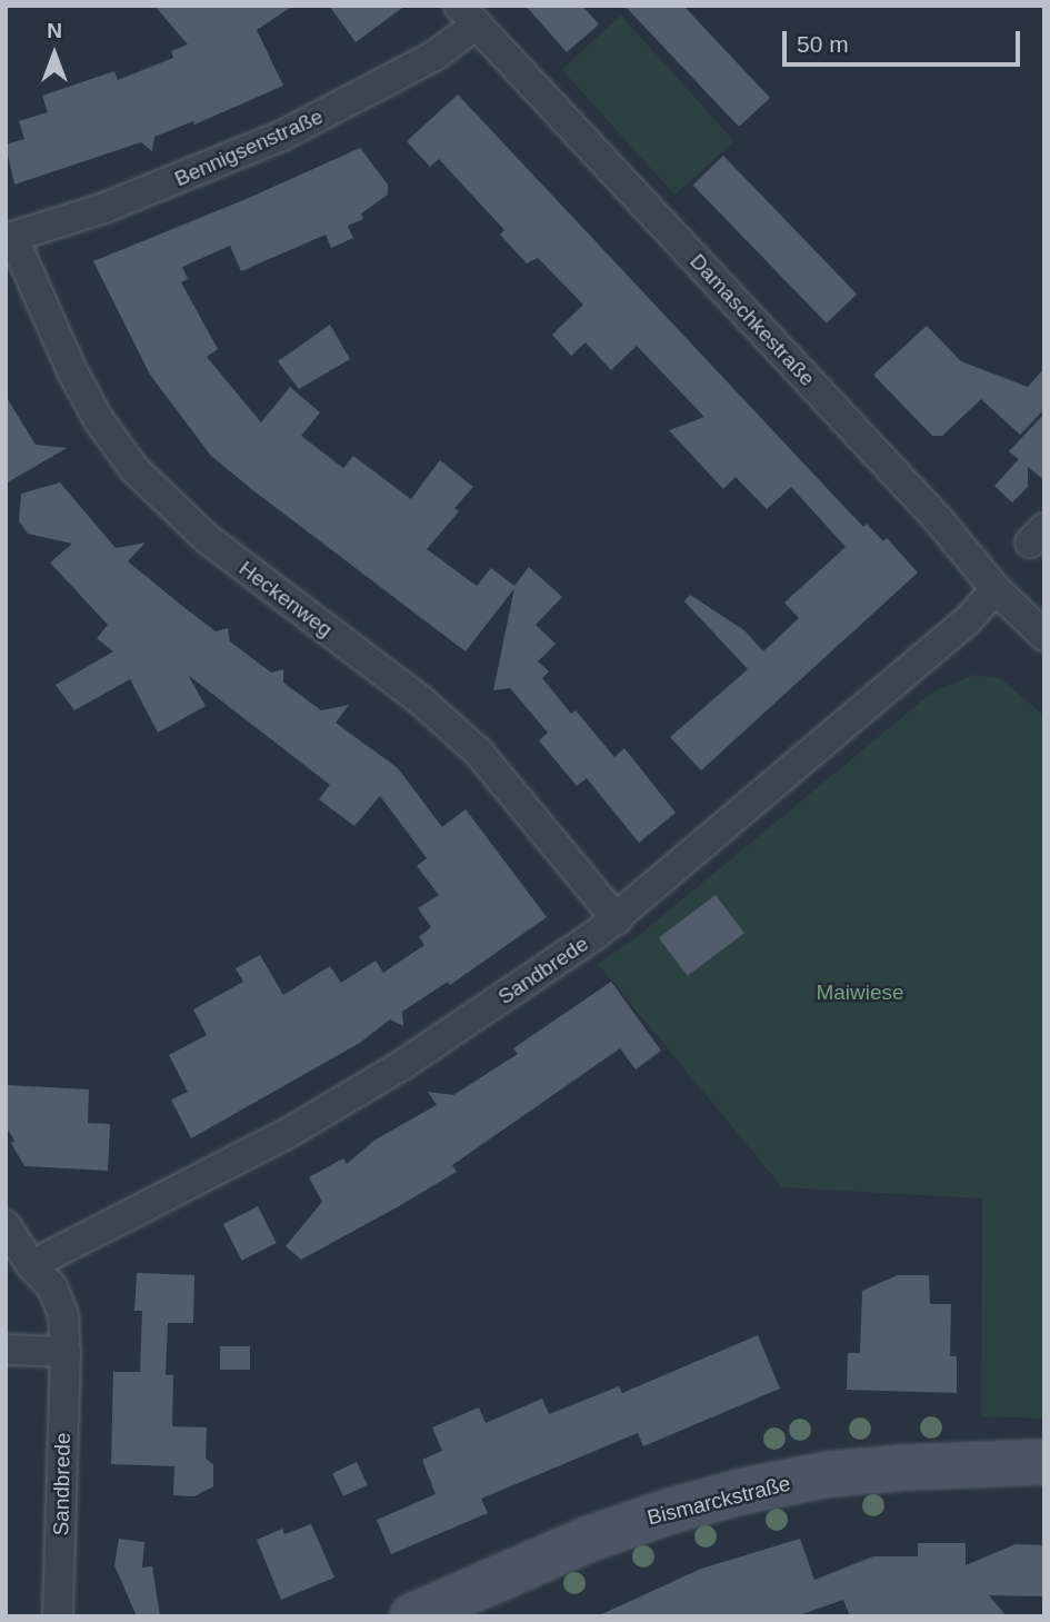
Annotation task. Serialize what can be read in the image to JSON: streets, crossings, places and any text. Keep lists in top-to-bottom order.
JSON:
{
  "streets": {
    "main road": ["Bismarckstraße"],
    "street": [
      "Bennigsenstraße",
      "Damaschkestraße",
      "Heckenweg",
      "Sandbrede"
    ]
  },
  "crossings": [
    ["Bennigsenstraße", "Damaschkestraße"],
    ["Bennigsenstraße", "Heckenweg"],
    ["Damaschkestraße", "Sandbrede"],
    ["Heckenweg", "Sandbrede"]
  ],
  "parks": ["Maiwiese"],
  "scale_bar": "50 m",
  "north": "top"
}
